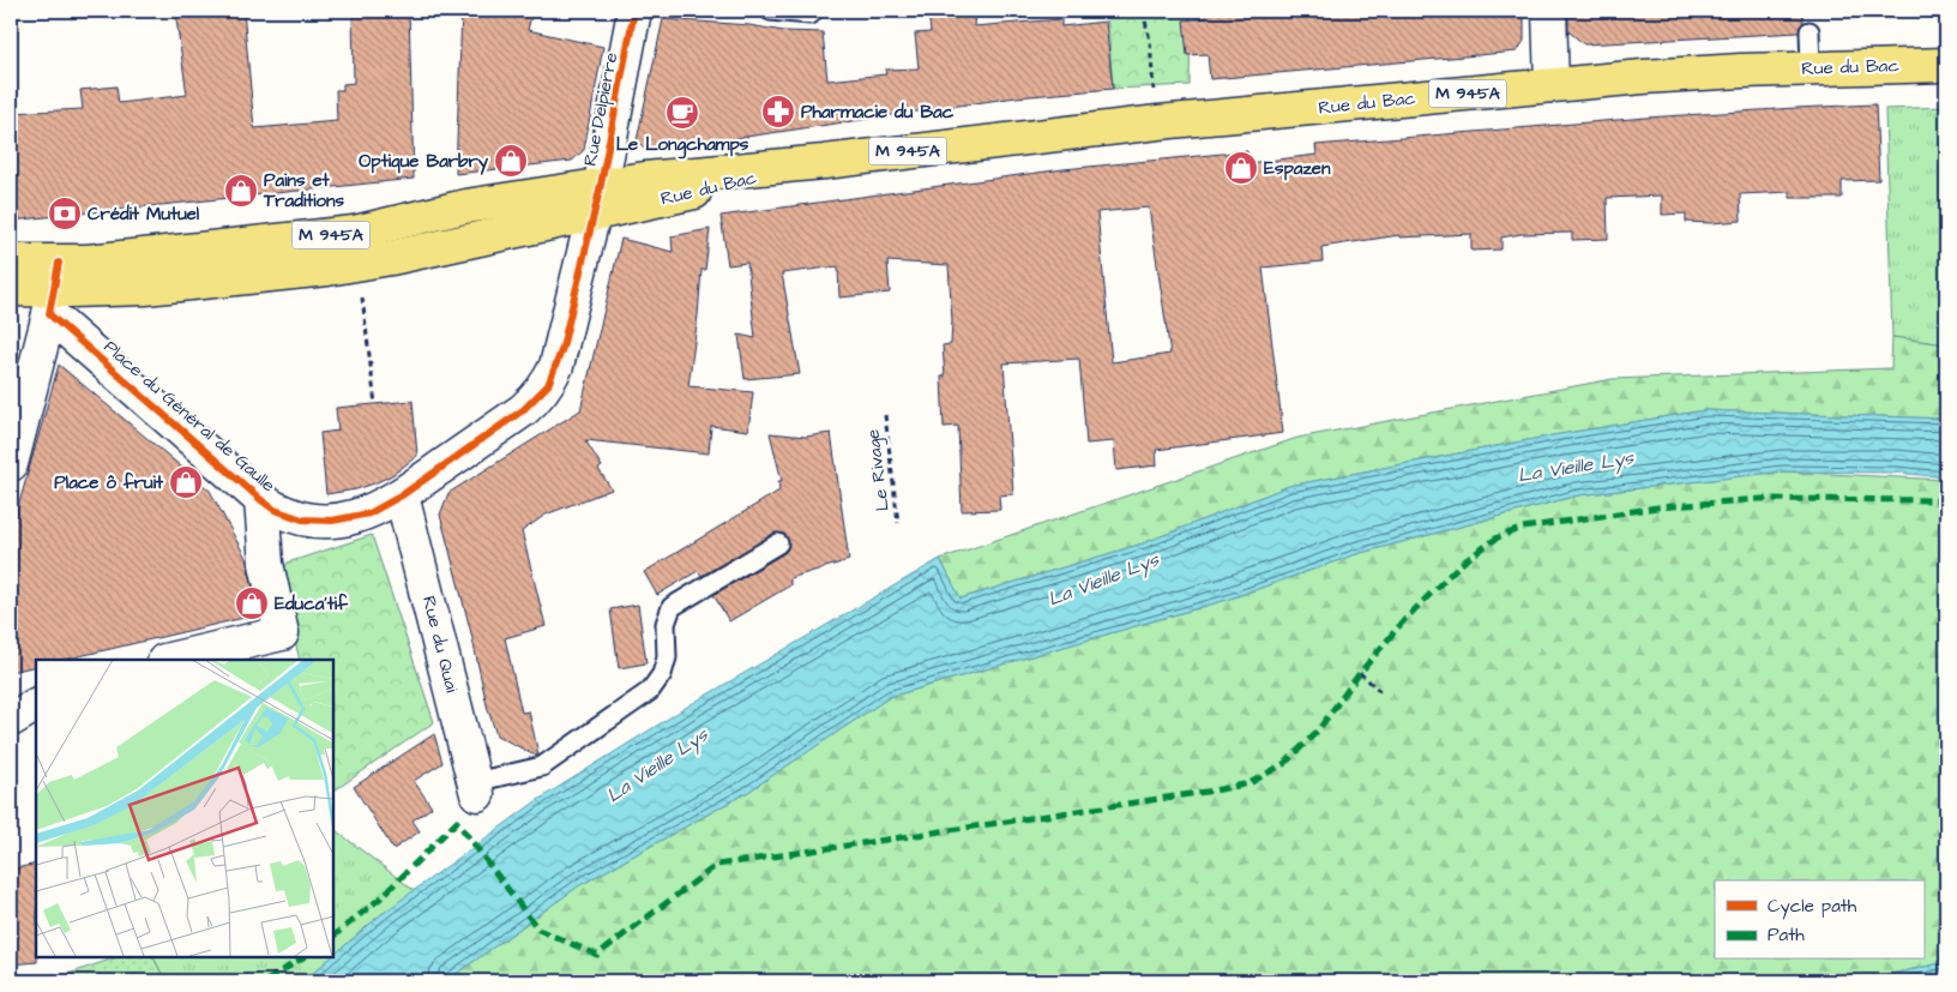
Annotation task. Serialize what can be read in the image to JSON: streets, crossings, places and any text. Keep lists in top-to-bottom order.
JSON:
{
  "streets": {
    "main road": ["Rue du Bac", "M 945A"],
    "street": ["Rue Delpierre", "Place du Général de Gaulle", "Rue du Quai"],
    "path": ["Le Rivage"]
  },
  "crossings": [
    ["Rue du Bac", "M 945A"],
    ["Rue du Bac", "Rue Delpierre"],
    ["Rue du Bac", "Place du Général de Gaulle"],
    ["M 945A", "Rue Delpierre"],
    ["M 945A", "Place du Général de Gaulle"],
    ["Rue Delpierre", "Place du Général de Gaulle"],
    ["Place du Général de Gaulle", "Rue du Quai"]
  ],
  "water": ["La Vieille Lys"],
  "places": {
    "pharmacy": ["Pharmacie du Bac"],
    "cafe": ["Le Longchamps"],
    "shop": [
      "Optique Barbry",
      "Espazen",
      "Pains et Traditions",
      "Place ô fruit",
      "Educa'tif"
    ],
    "bank": ["Crédit Mutuel"]
  },
  "legend": ["Cycle path", "Path"]
}
